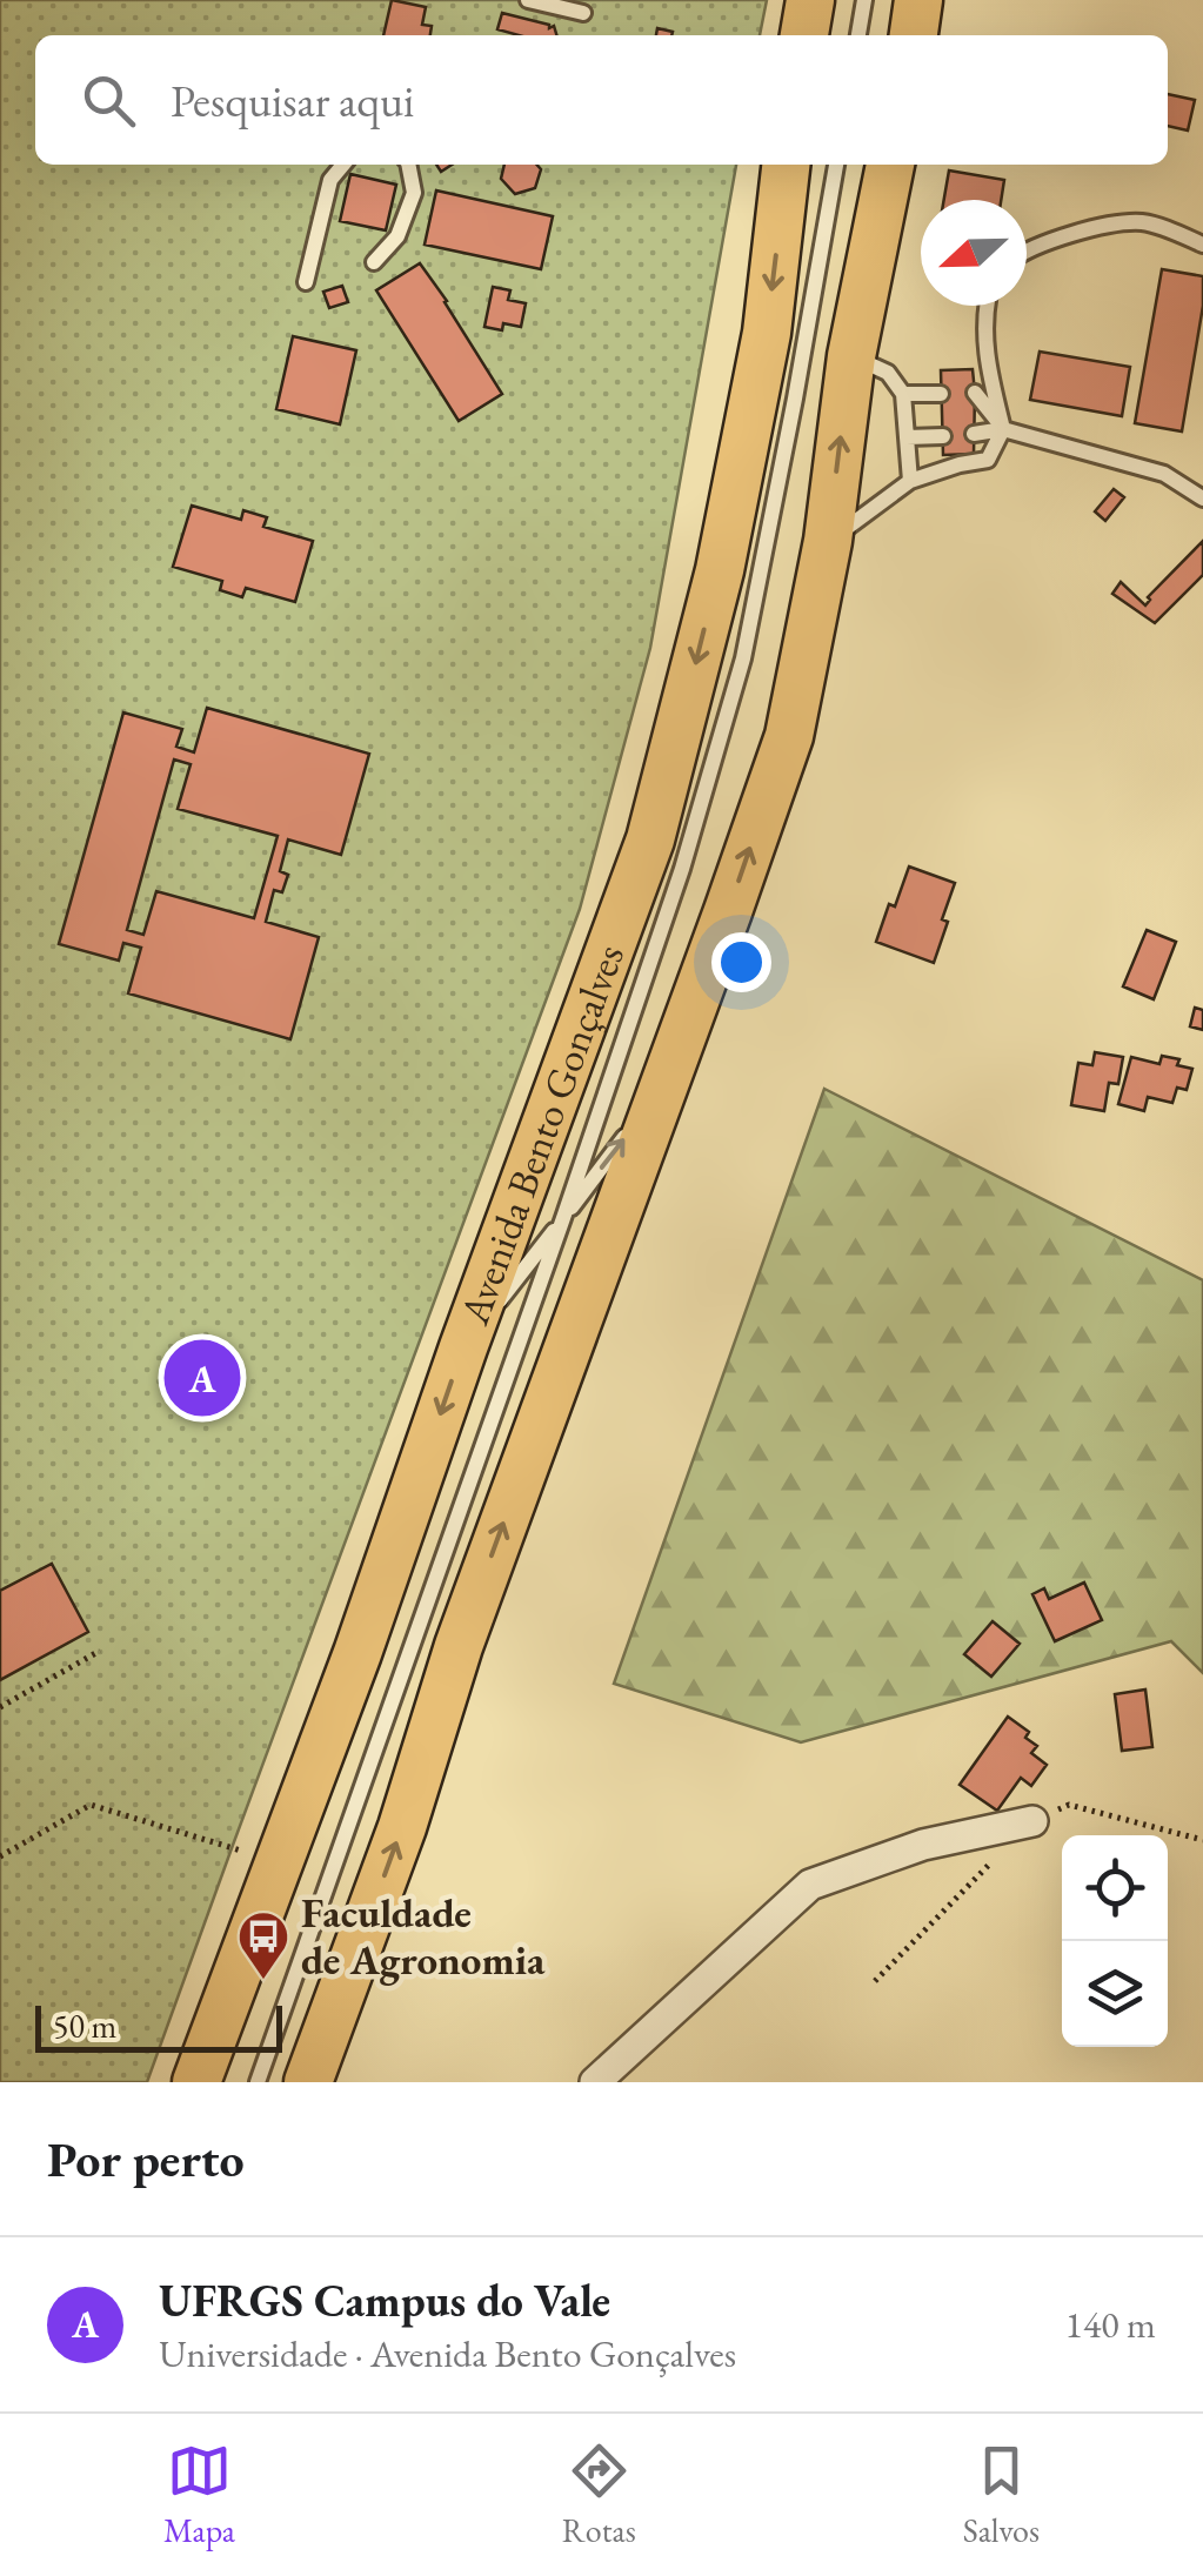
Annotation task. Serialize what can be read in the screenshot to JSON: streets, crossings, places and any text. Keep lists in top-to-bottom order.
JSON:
{
  "streets": {
    "main road": ["Avenida Bento Gonçalves"]
  },
  "places": {
    "bus stop": ["Faculdade de Agronomia"]
  },
  "scale_bar": "50 m",
  "north": "left",
  "page": {
    "search": "Pesquisar aqui",
    "pins": "A",
    "scale": "50 m",
    "heading": "Por perto",
    "list": [
      {
        "mark": "A",
        "name": "UFRGS Campus do Vale",
        "note": "Universidade · Avenida Bento Gonçalves",
        "value": "140 m"
      }
    ],
    "nav": ["Mapa", "Rotas", "Salvos"]
  }
}
